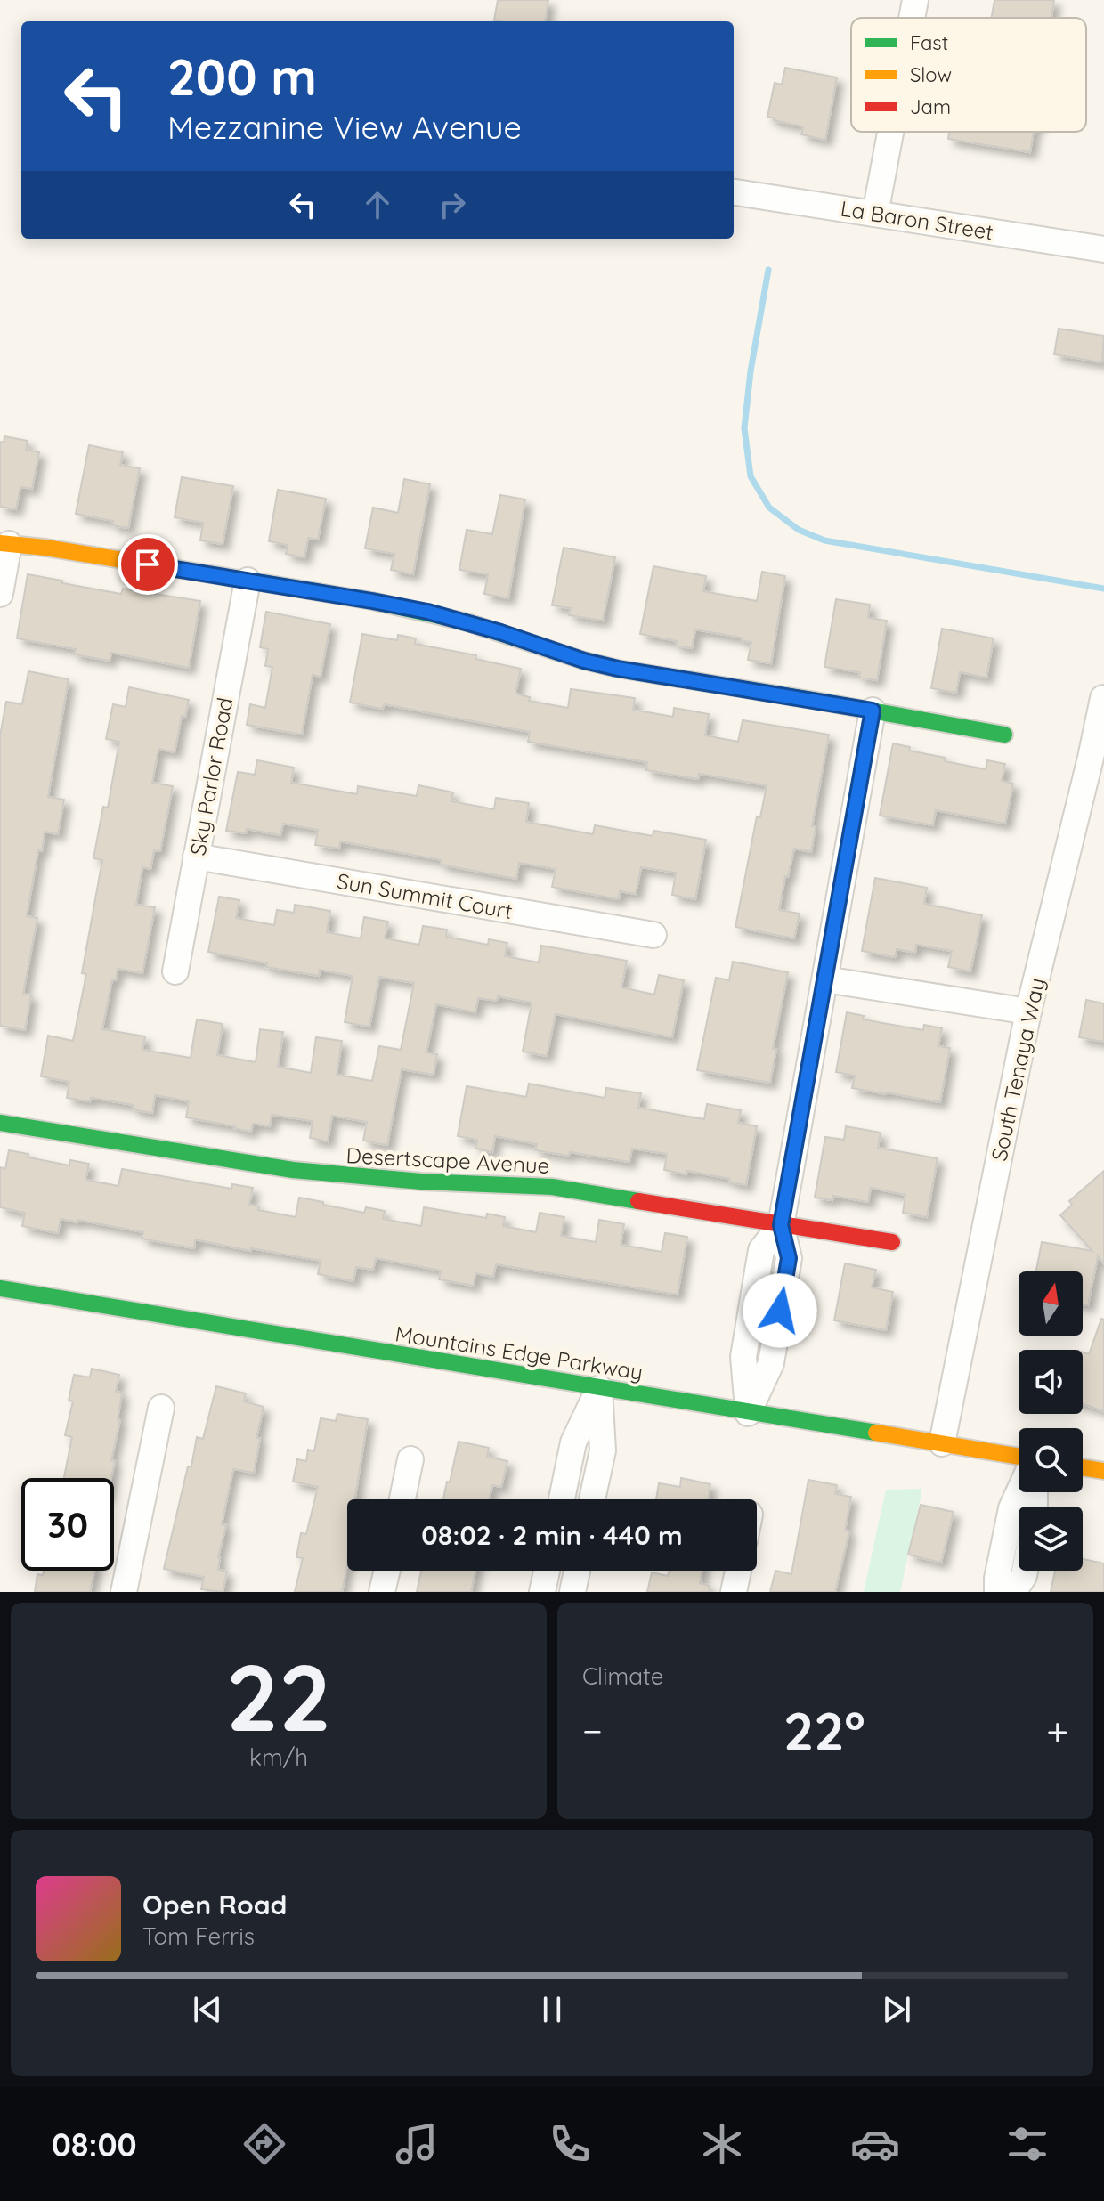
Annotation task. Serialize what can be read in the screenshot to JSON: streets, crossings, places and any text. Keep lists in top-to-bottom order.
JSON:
{
  "streets": {
    "street": [
      "La Baron Street",
      "Sky Parlor Road",
      "Sun Summit Court",
      "South Tenaya Way",
      "Desertscape Avenue",
      "Mountains Edge Parkway"
    ]
  },
  "crossings": [
    ["Sky Parlor Road", "Sun Summit Court"],
    ["South Tenaya Way", "Mountains Edge Parkway"]
  ],
  "legend": ["Fast", "Slow", "Jam"],
  "north": "top",
  "page": {
    "turn": ["200 m", "Mezzanine View Avenue"],
    "limit": "30",
    "trip": "08:02 · 2 min · 440 m",
    "tile": [
      ["22", "km/h"],
      "Climate"
    ],
    "heat": ["−", "22°", "+"],
    "song": ["Open Road", "Tom Ferris"],
    "tabs": "08:00"
  }
}
